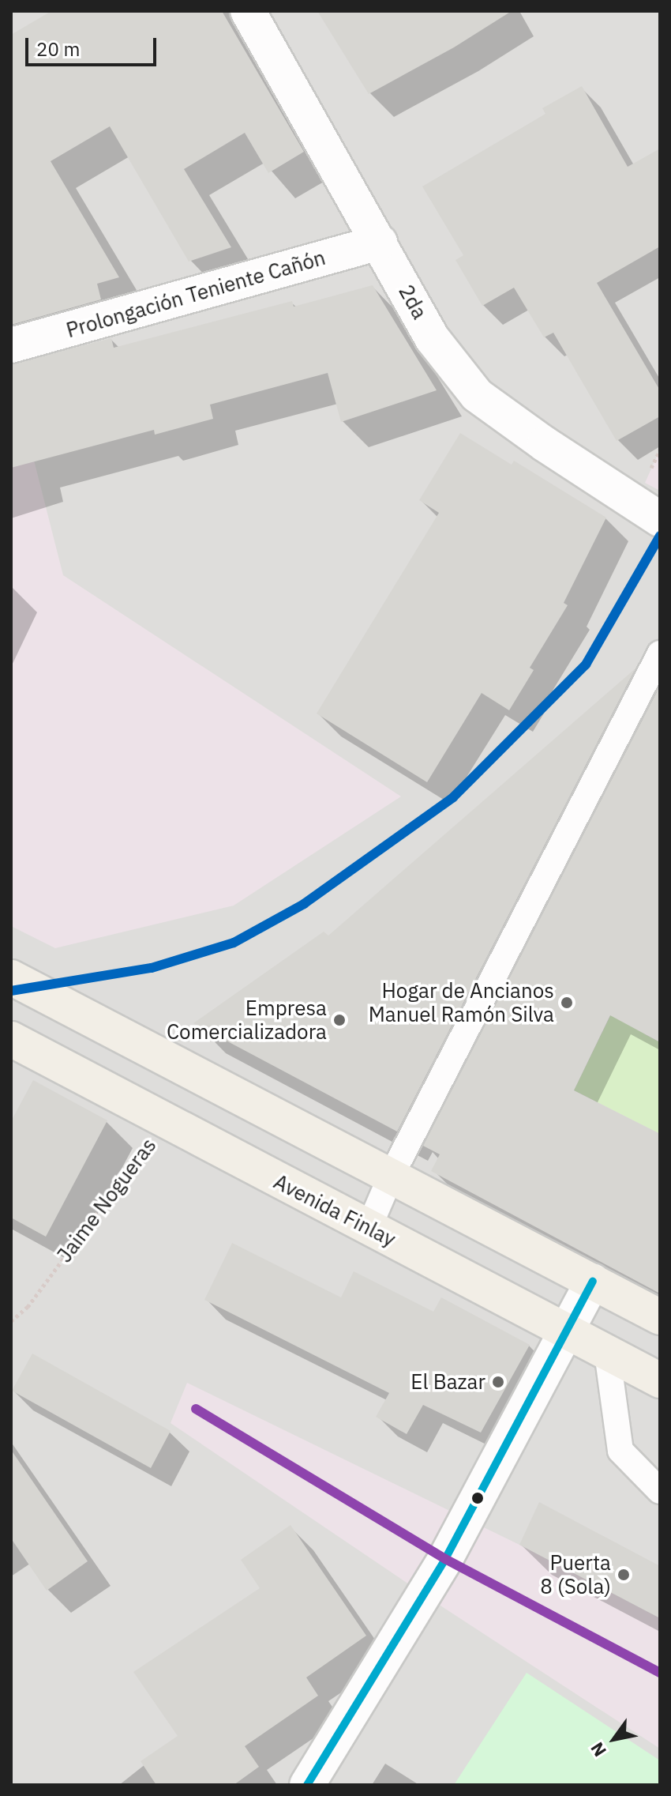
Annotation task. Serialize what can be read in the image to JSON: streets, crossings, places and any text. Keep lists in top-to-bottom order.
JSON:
{
  "streets": {
    "main road": ["Avenida Finlay"],
    "street": ["Prolongación Teniente Cañón", "2da"],
    "path": ["Jaime Nogueras"]
  },
  "crossings": [
    ["Prolongación Teniente Cañón", "2da"],
    ["Jaime Nogueras", "Avenida Finlay"]
  ],
  "places": [
    "Hogar de Ancianos Manuel Ramón Silva",
    "Empresa Comercializadora",
    "El Bazar",
    "Puerta 8 (Sola)"
  ],
  "scale_bar": "20 m",
  "north": "bottom left"
}
